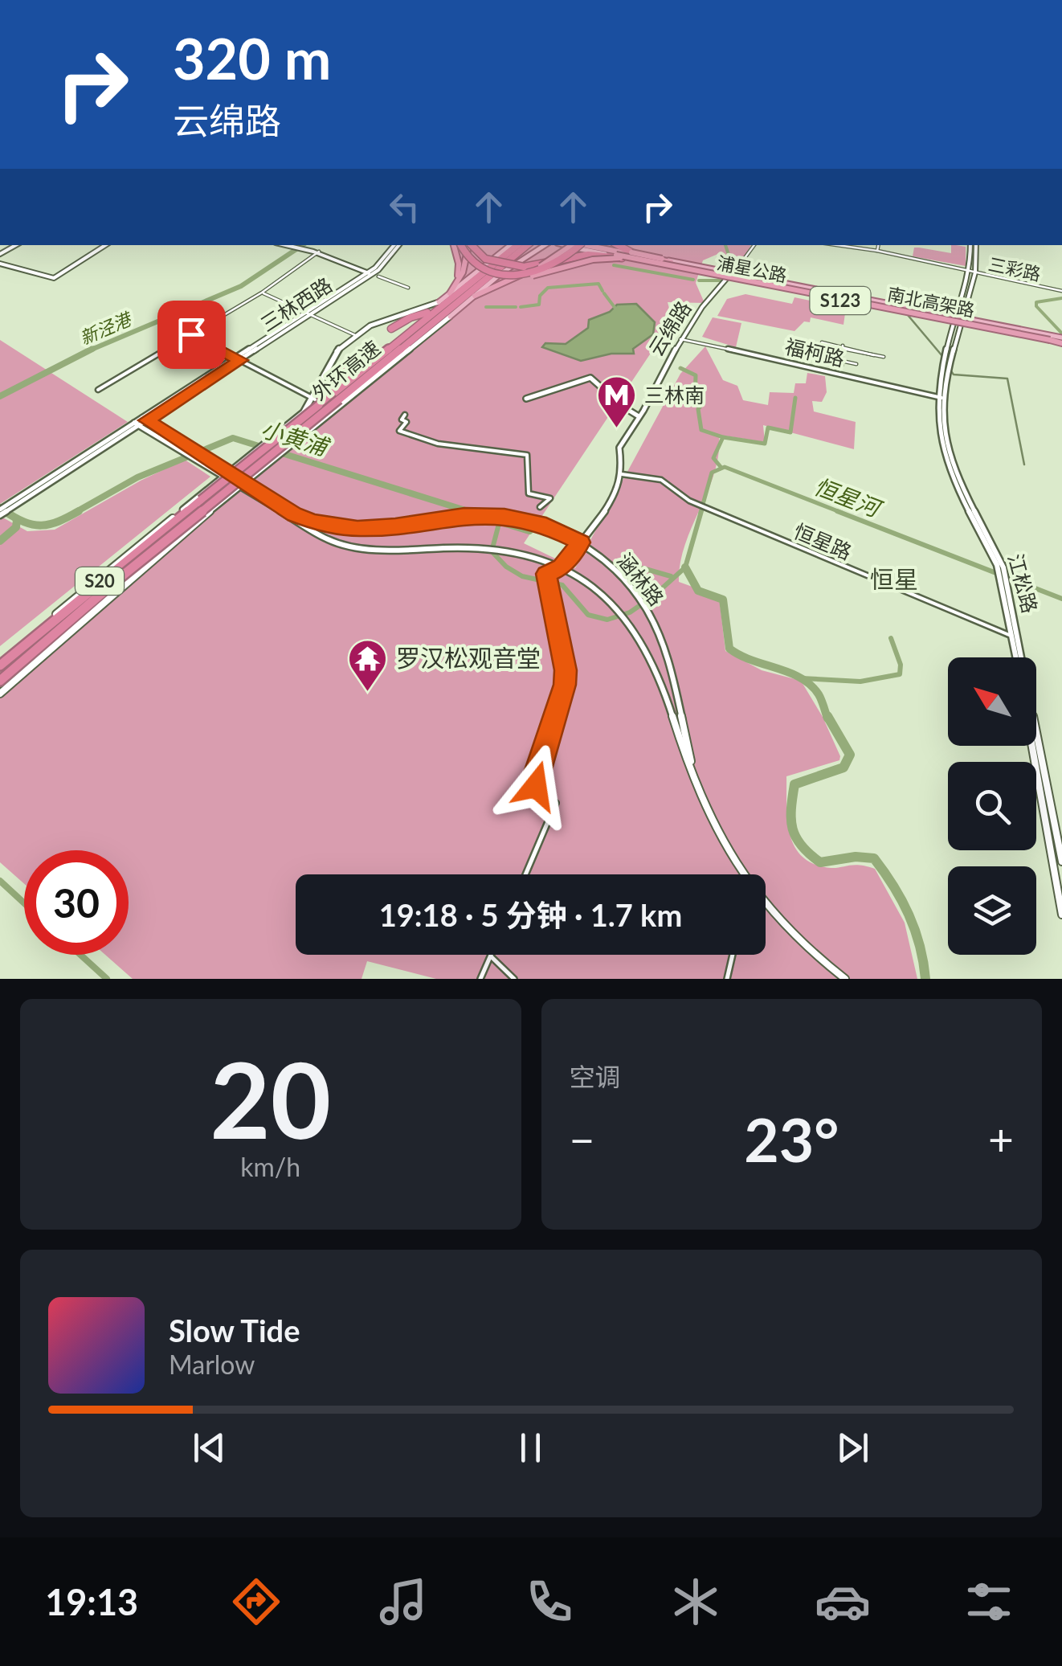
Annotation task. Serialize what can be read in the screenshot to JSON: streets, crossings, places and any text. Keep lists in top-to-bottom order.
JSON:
{
  "streets": {
    "highway": ["南北高架路", "外环高速", "S20"],
    "main road": ["浦星公路", "S123"],
    "street": [
      "三彩路",
      "三林西路",
      "云绵路",
      "福柯路",
      "恒星路",
      "涵林路",
      "江松路"
    ]
  },
  "crossings": [
    ["浦星公路", "南北高架路"],
    ["浦星公路", "云绵路"],
    ["浦星公路", "江松路"],
    ["三彩路", "江松路"],
    ["三林西路", "涵林路"],
    ["云绵路", "福柯路"],
    ["云绵路", "恒星路"],
    ["云绵路", "涵林路"],
    ["福柯路", "江松路"],
    ["恒星路", "江松路"]
  ],
  "districts": ["恒星"],
  "water": ["新泾港", "小黄浦", "恒星河"],
  "places": {
    "metro station": ["三林南"],
    "temple": ["罗汉松观音堂"]
  },
  "north": "top left",
  "page": {
    "turn": ["320 m", "云绵路"],
    "limit": "30",
    "trip": "19:18 · 5 分钟 · 1.7 km",
    "tile": [
      ["20", "km/h"],
      "空调"
    ],
    "heat": ["−", "23°", "+"],
    "song": ["Slow Tide", "Marlow"],
    "tabs": "19:13"
  }
}
